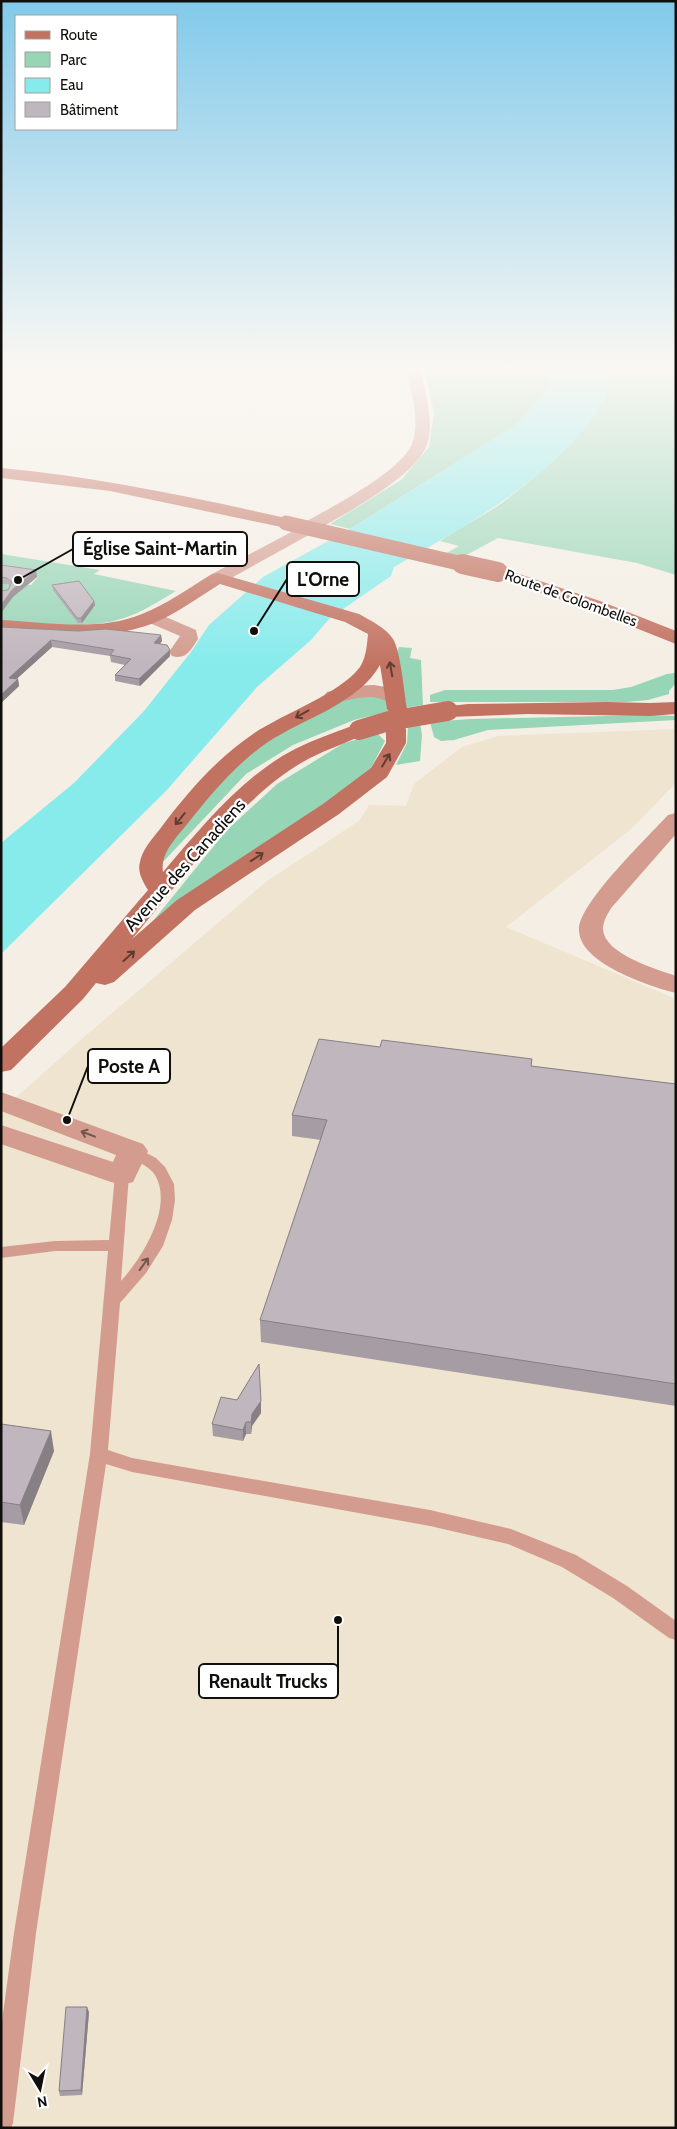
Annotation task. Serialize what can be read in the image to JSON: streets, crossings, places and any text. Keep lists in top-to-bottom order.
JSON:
{
  "streets": {
    "street": ["Route de Colombelles", "Avenue des Canadiens"]
  },
  "places": [
    "Église Saint-Martin",
    "L'Orne",
    "Poste A",
    "Renault Trucks"
  ],
  "legend": [
    "Route",
    "Parc",
    "Eau",
    "Bâtiment"
  ],
  "north": "bottom"
}
